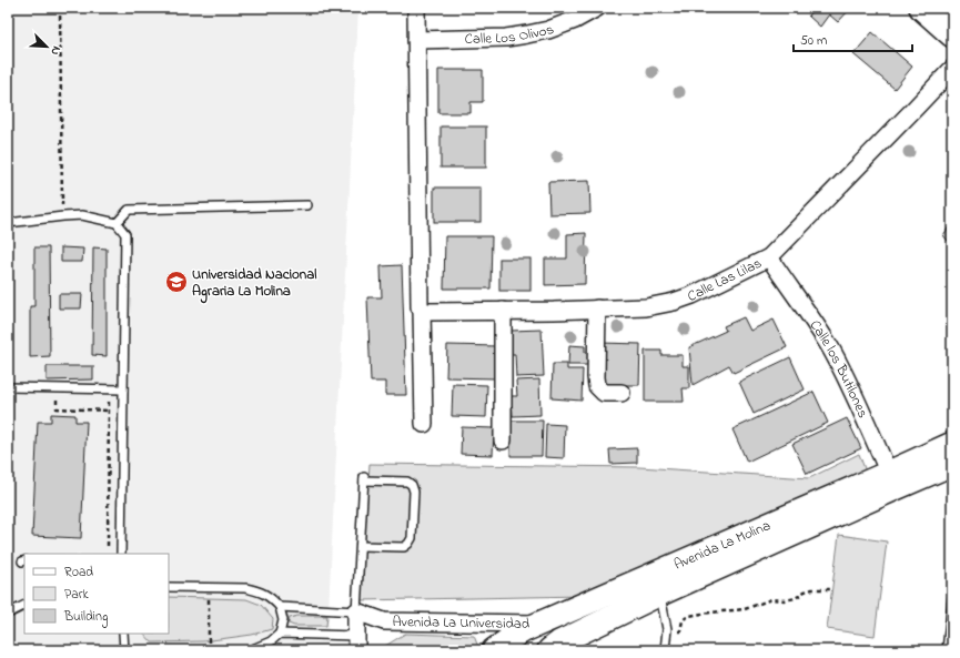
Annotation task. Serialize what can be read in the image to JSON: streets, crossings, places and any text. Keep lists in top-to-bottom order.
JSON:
{
  "streets": {
    "main road": ["Avenida La Molina"],
    "street": [
      "Calle Los Olivos",
      "Calle Las Lilas",
      "Calle los Butilones",
      "Avenida La Universidad"
    ]
  },
  "crossings": [
    ["Calle Las Lilas", "Calle los Butilones"],
    ["Calle los Butilones", "Avenida La Molina"],
    ["Avenida La Molina", "Avenida La Universidad"]
  ],
  "places": {
    "school or university": ["Universidad Nacional Agraria La Molina"]
  },
  "legend": ["Road", "Park", "Building"],
  "scale_bar": "50 m",
  "north": "bottom right"
}
